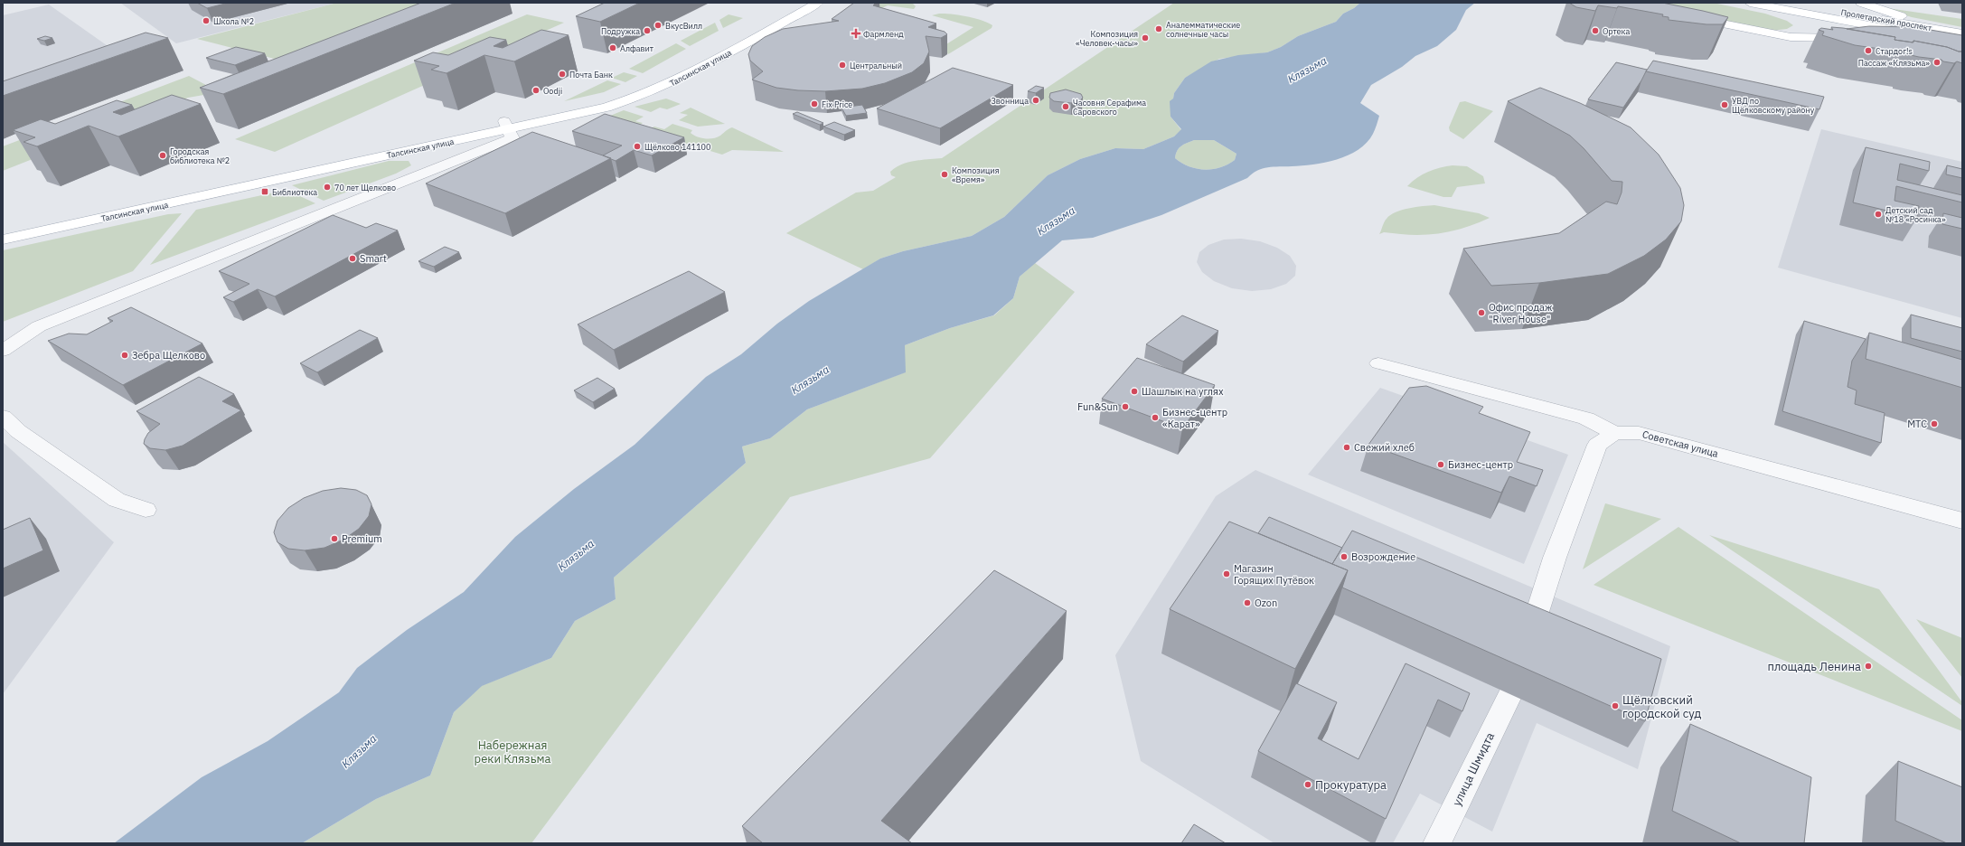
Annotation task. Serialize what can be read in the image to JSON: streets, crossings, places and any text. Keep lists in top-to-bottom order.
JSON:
{
  "streets": {
    "main road": ["Пролетарский проспект", "Талсинская улица"],
    "street": ["Советская улица", "улица Шмидта"]
  },
  "water": ["Клязьма"],
  "parks": ["Набережная реки Клязьма"],
  "places": {
    "other": [
      "Школа №2",
      "ВкусВилл",
      "Аналемматические солнечные часы",
      "Подружка",
      "Ортека",
      "Композиция «Человек-часы»",
      "Алфавит",
      "Стардог!s",
      "Пассаж «Клязьма»",
      "Центральный",
      "Почта Банк",
      "Oodji",
      "Звонница",
      "Fix Price",
      "УВД по Щёлковскому району",
      "Часовня Серафима Саровского",
      "Щёлково 141100",
      "Городская библиотека №2",
      "Композиция «Время»",
      "70 лет Щелково",
      "Детский сад №18 «Росинка»",
      "Smart",
      "Офис продаж \"River House\"",
      "Зебра Щелково",
      "Шашлык на углях",
      "Fun&Sun",
      "Бизнес-центр «Карат»",
      "МТС",
      "Свежий хлеб",
      "Бизнес-центр",
      "Premium",
      "Возрождение",
      "Магазин Горящих Путёвок",
      "Ozon",
      "площадь Ленина",
      "Щёлковский городской суд",
      "Прокуратура"
    ],
    "health": ["Фармленд"],
    "transit": ["Библиотека"]
  }
}
